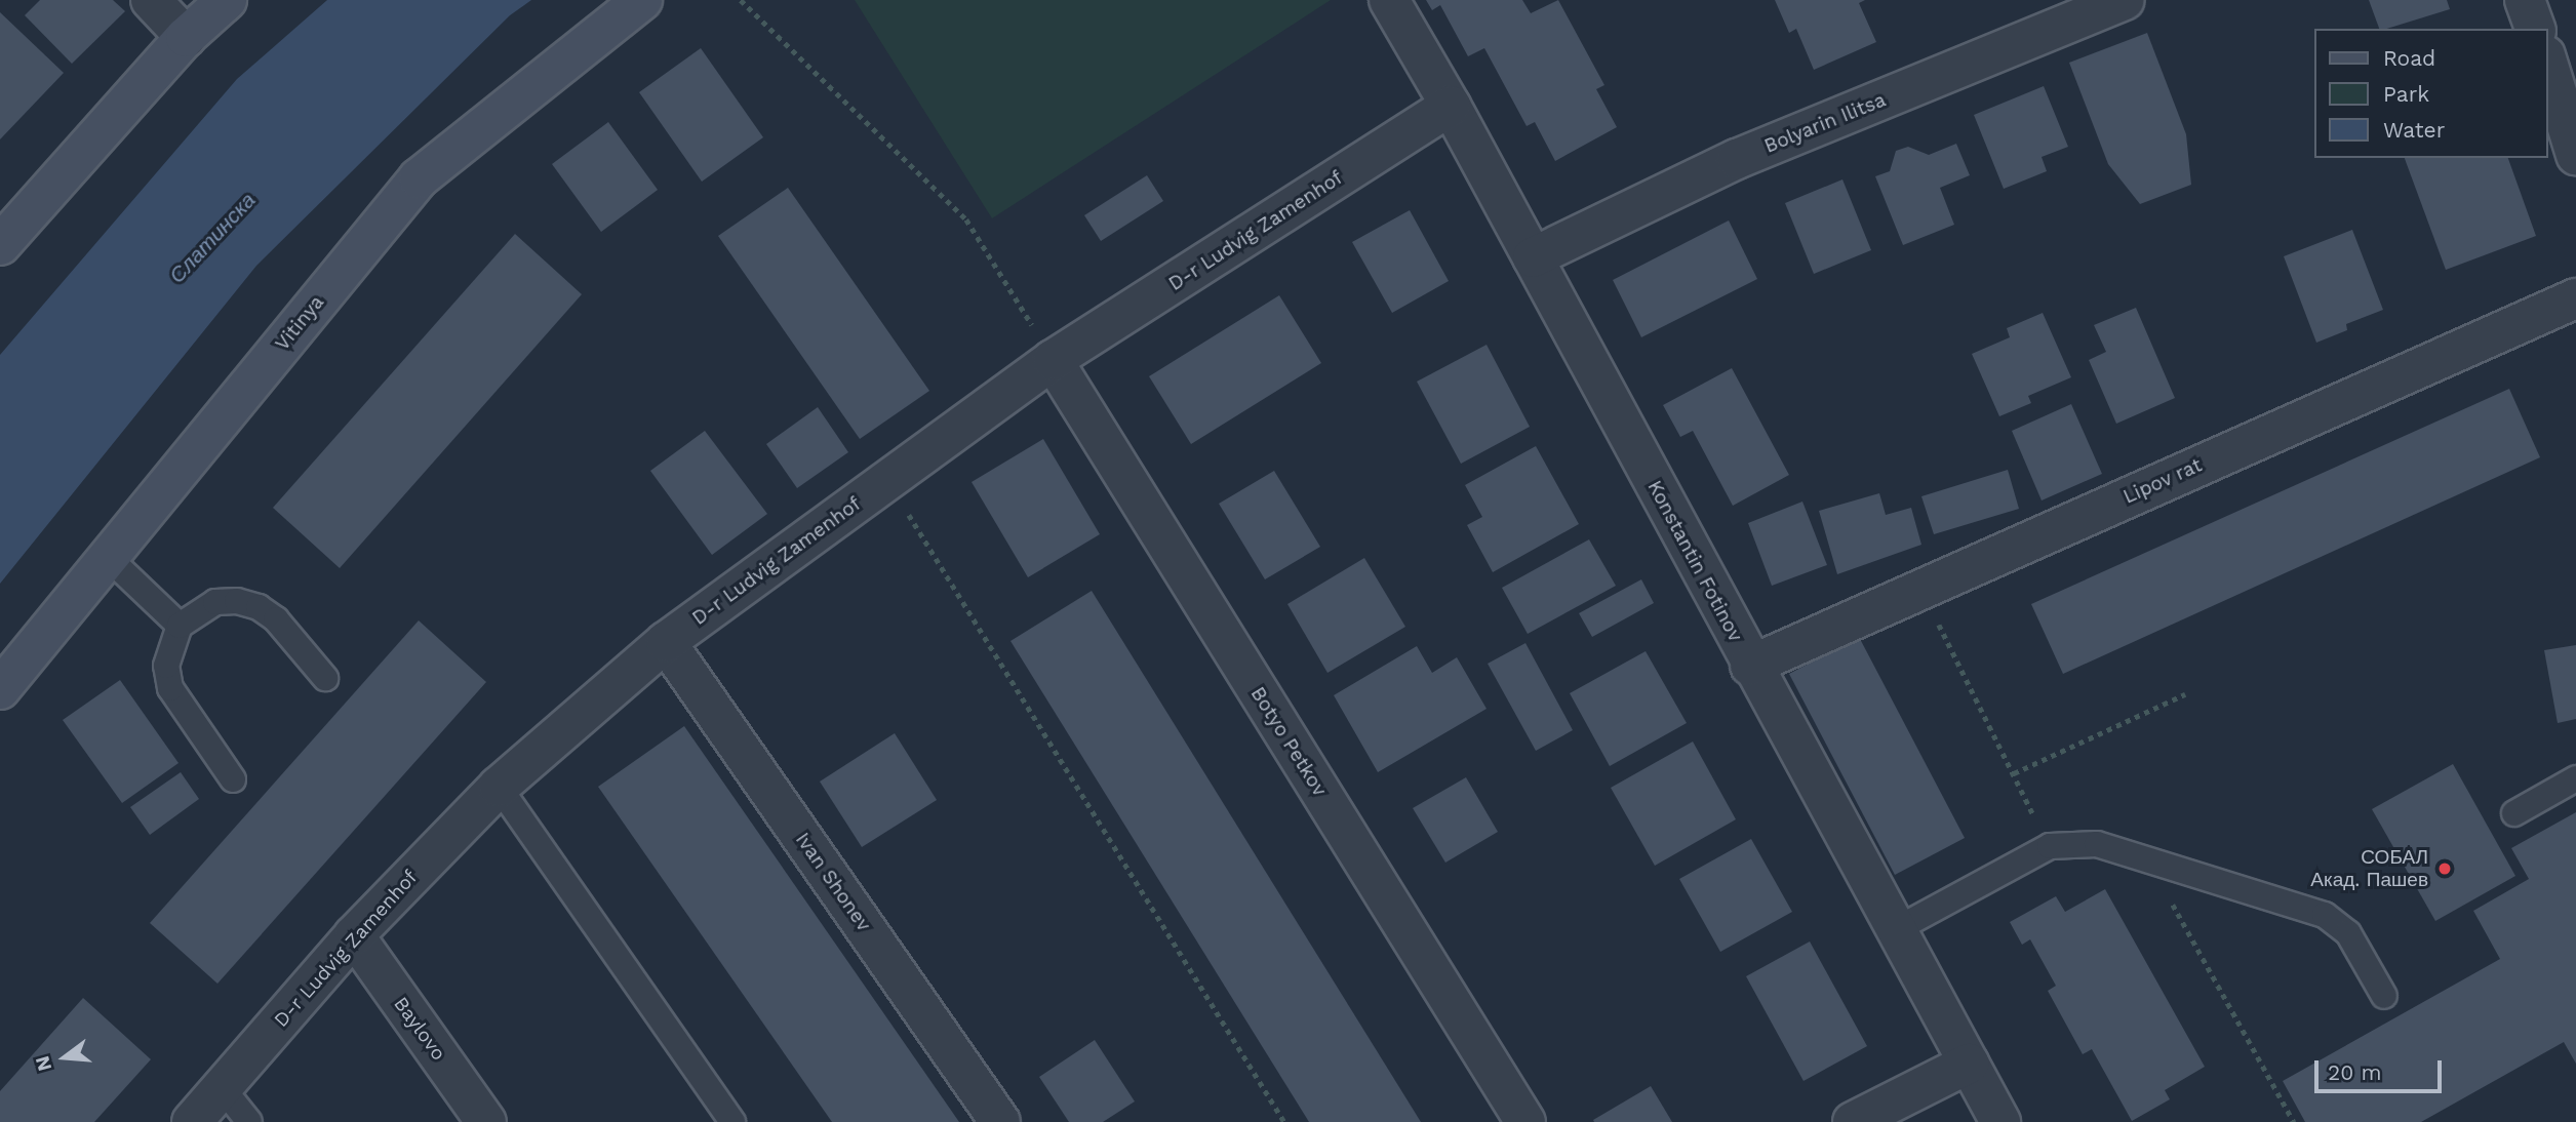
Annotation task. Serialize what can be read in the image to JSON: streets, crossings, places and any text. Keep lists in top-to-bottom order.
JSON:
{
  "streets": {
    "street": [
      "Bolyarin Ilitsa",
      "D-r Ludvig Zamenhof",
      "Vitinya",
      "Lipov rat",
      "Konstantin Fotinov",
      "Botyo Petkov",
      "Ivan Shonev",
      "Baylovo"
    ]
  },
  "crossings": [
    ["Bolyarin Ilitsa", "Konstantin Fotinov"],
    ["D-r Ludvig Zamenhof", "Konstantin Fotinov"],
    ["D-r Ludvig Zamenhof", "Botyo Petkov"],
    ["D-r Ludvig Zamenhof", "Ivan Shonev"],
    ["D-r Ludvig Zamenhof", "Baylovo"],
    ["Lipov rat", "Konstantin Fotinov"]
  ],
  "water": ["Слатинска"],
  "places": ["СОБАЛ Акад. Пашев"],
  "legend": ["Road", "Park", "Water"],
  "scale_bar": "20 m",
  "north": "left"
}
